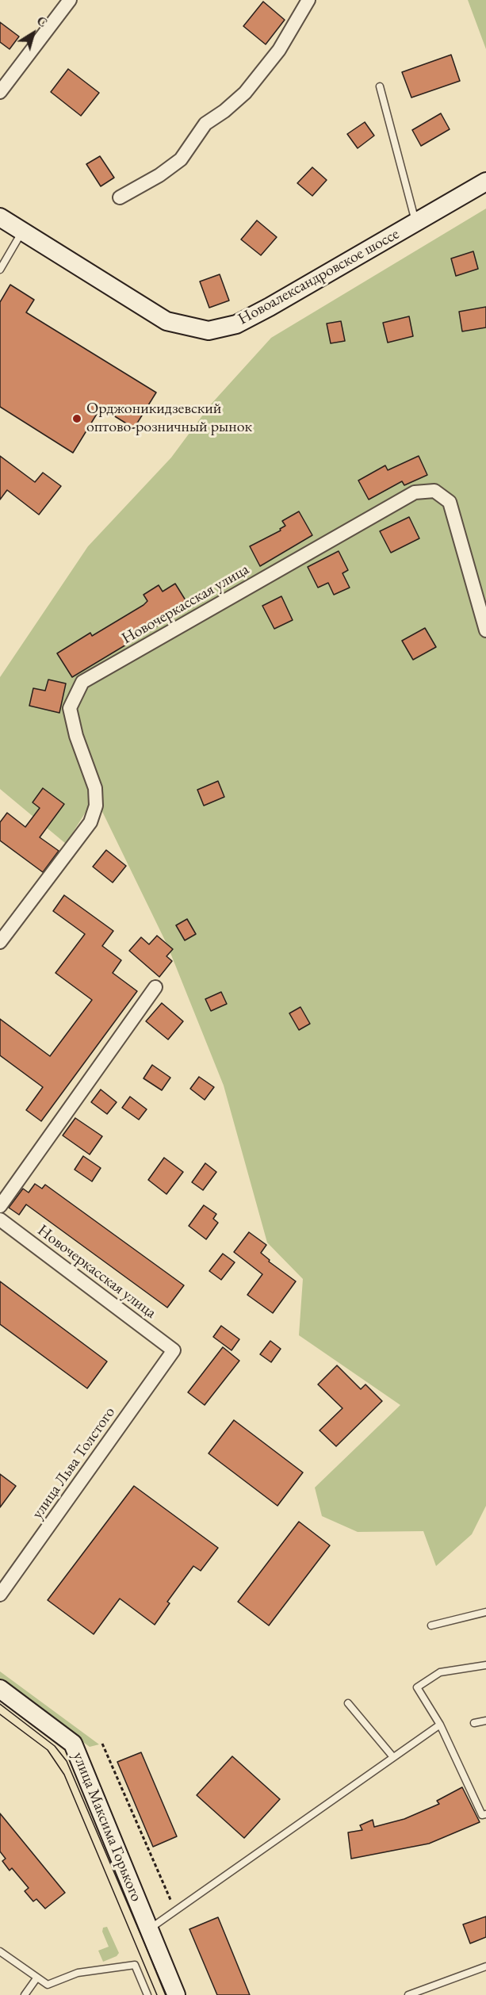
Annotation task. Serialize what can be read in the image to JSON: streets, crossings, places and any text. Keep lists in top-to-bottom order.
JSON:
{
  "streets": {
    "main road": ["Новоалександровское шоссе", "улица Максима Горького"],
    "street": ["Новочеркасская улица", "улица Льва Толстого"]
  },
  "crossings": [
    ["Новочеркасская улица", "улица Льва Толстого"]
  ],
  "places": ["Орджоникидзевский оптово-розничный рынок"],
  "north": "top right"
}
